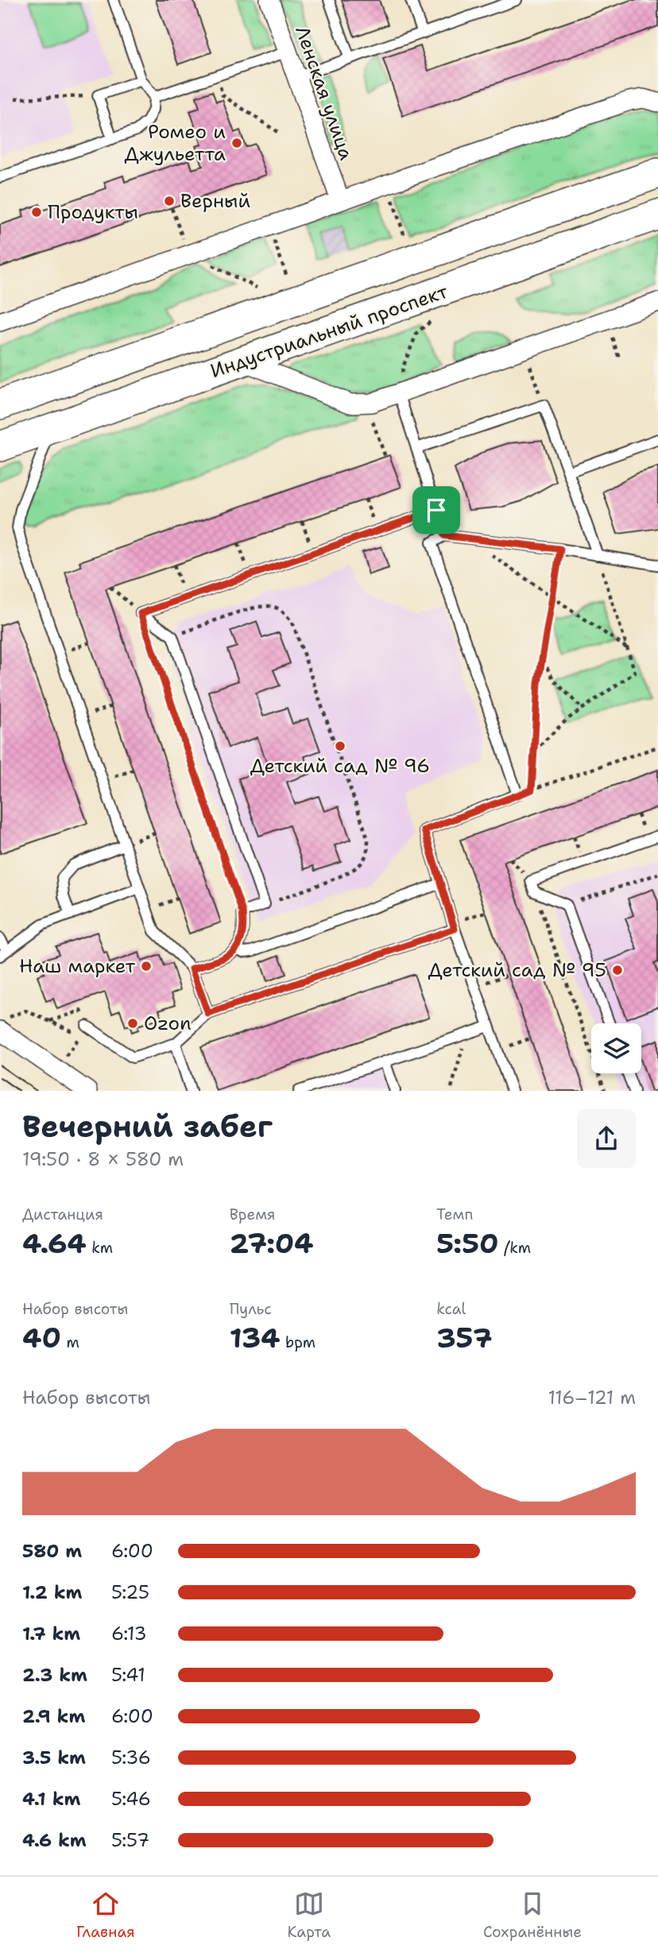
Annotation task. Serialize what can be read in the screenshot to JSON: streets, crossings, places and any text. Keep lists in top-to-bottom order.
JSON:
{
  "streets": {
    "main road": ["Индустриальный проспект"],
    "street": ["Ленская улица"]
  },
  "places": [
    "Ромео и Джульетта",
    "Верный",
    "Продукты",
    "Детский сад № 96",
    "Наш маркет",
    "Детский сад № 95",
    "Ozon"
  ],
  "page": {
    "heading": ["Вечерний забег", "19:50 · 8 × 580 m"],
    "stats": [
      ["Дистанция", "4.64 km"],
      ["Время", "27:04"],
      ["Темп", "5:50 /km"],
      ["Набор высоты", "40 m"],
      ["Пульс", "134 bpm"],
      ["kcal", "357"]
    ],
    "chart": ["Набор высоты", "116–121 m"],
    "list": [
      {
        "name": "580 m",
        "note": "6:00"
      },
      {
        "name": "1.2 km",
        "note": "5:25"
      },
      {
        "name": "1.7 km",
        "note": "6:13"
      },
      {
        "name": "2.3 km",
        "note": "5:41"
      },
      {
        "name": "2.9 km",
        "note": "6:00"
      },
      {
        "name": "3.5 km",
        "note": "5:36"
      },
      {
        "name": "4.1 km",
        "note": "5:46"
      },
      {
        "name": "4.6 km",
        "note": "5:57"
      }
    ],
    "tabs": ["Главная", "Карта", "Сохранённые"]
  }
}
